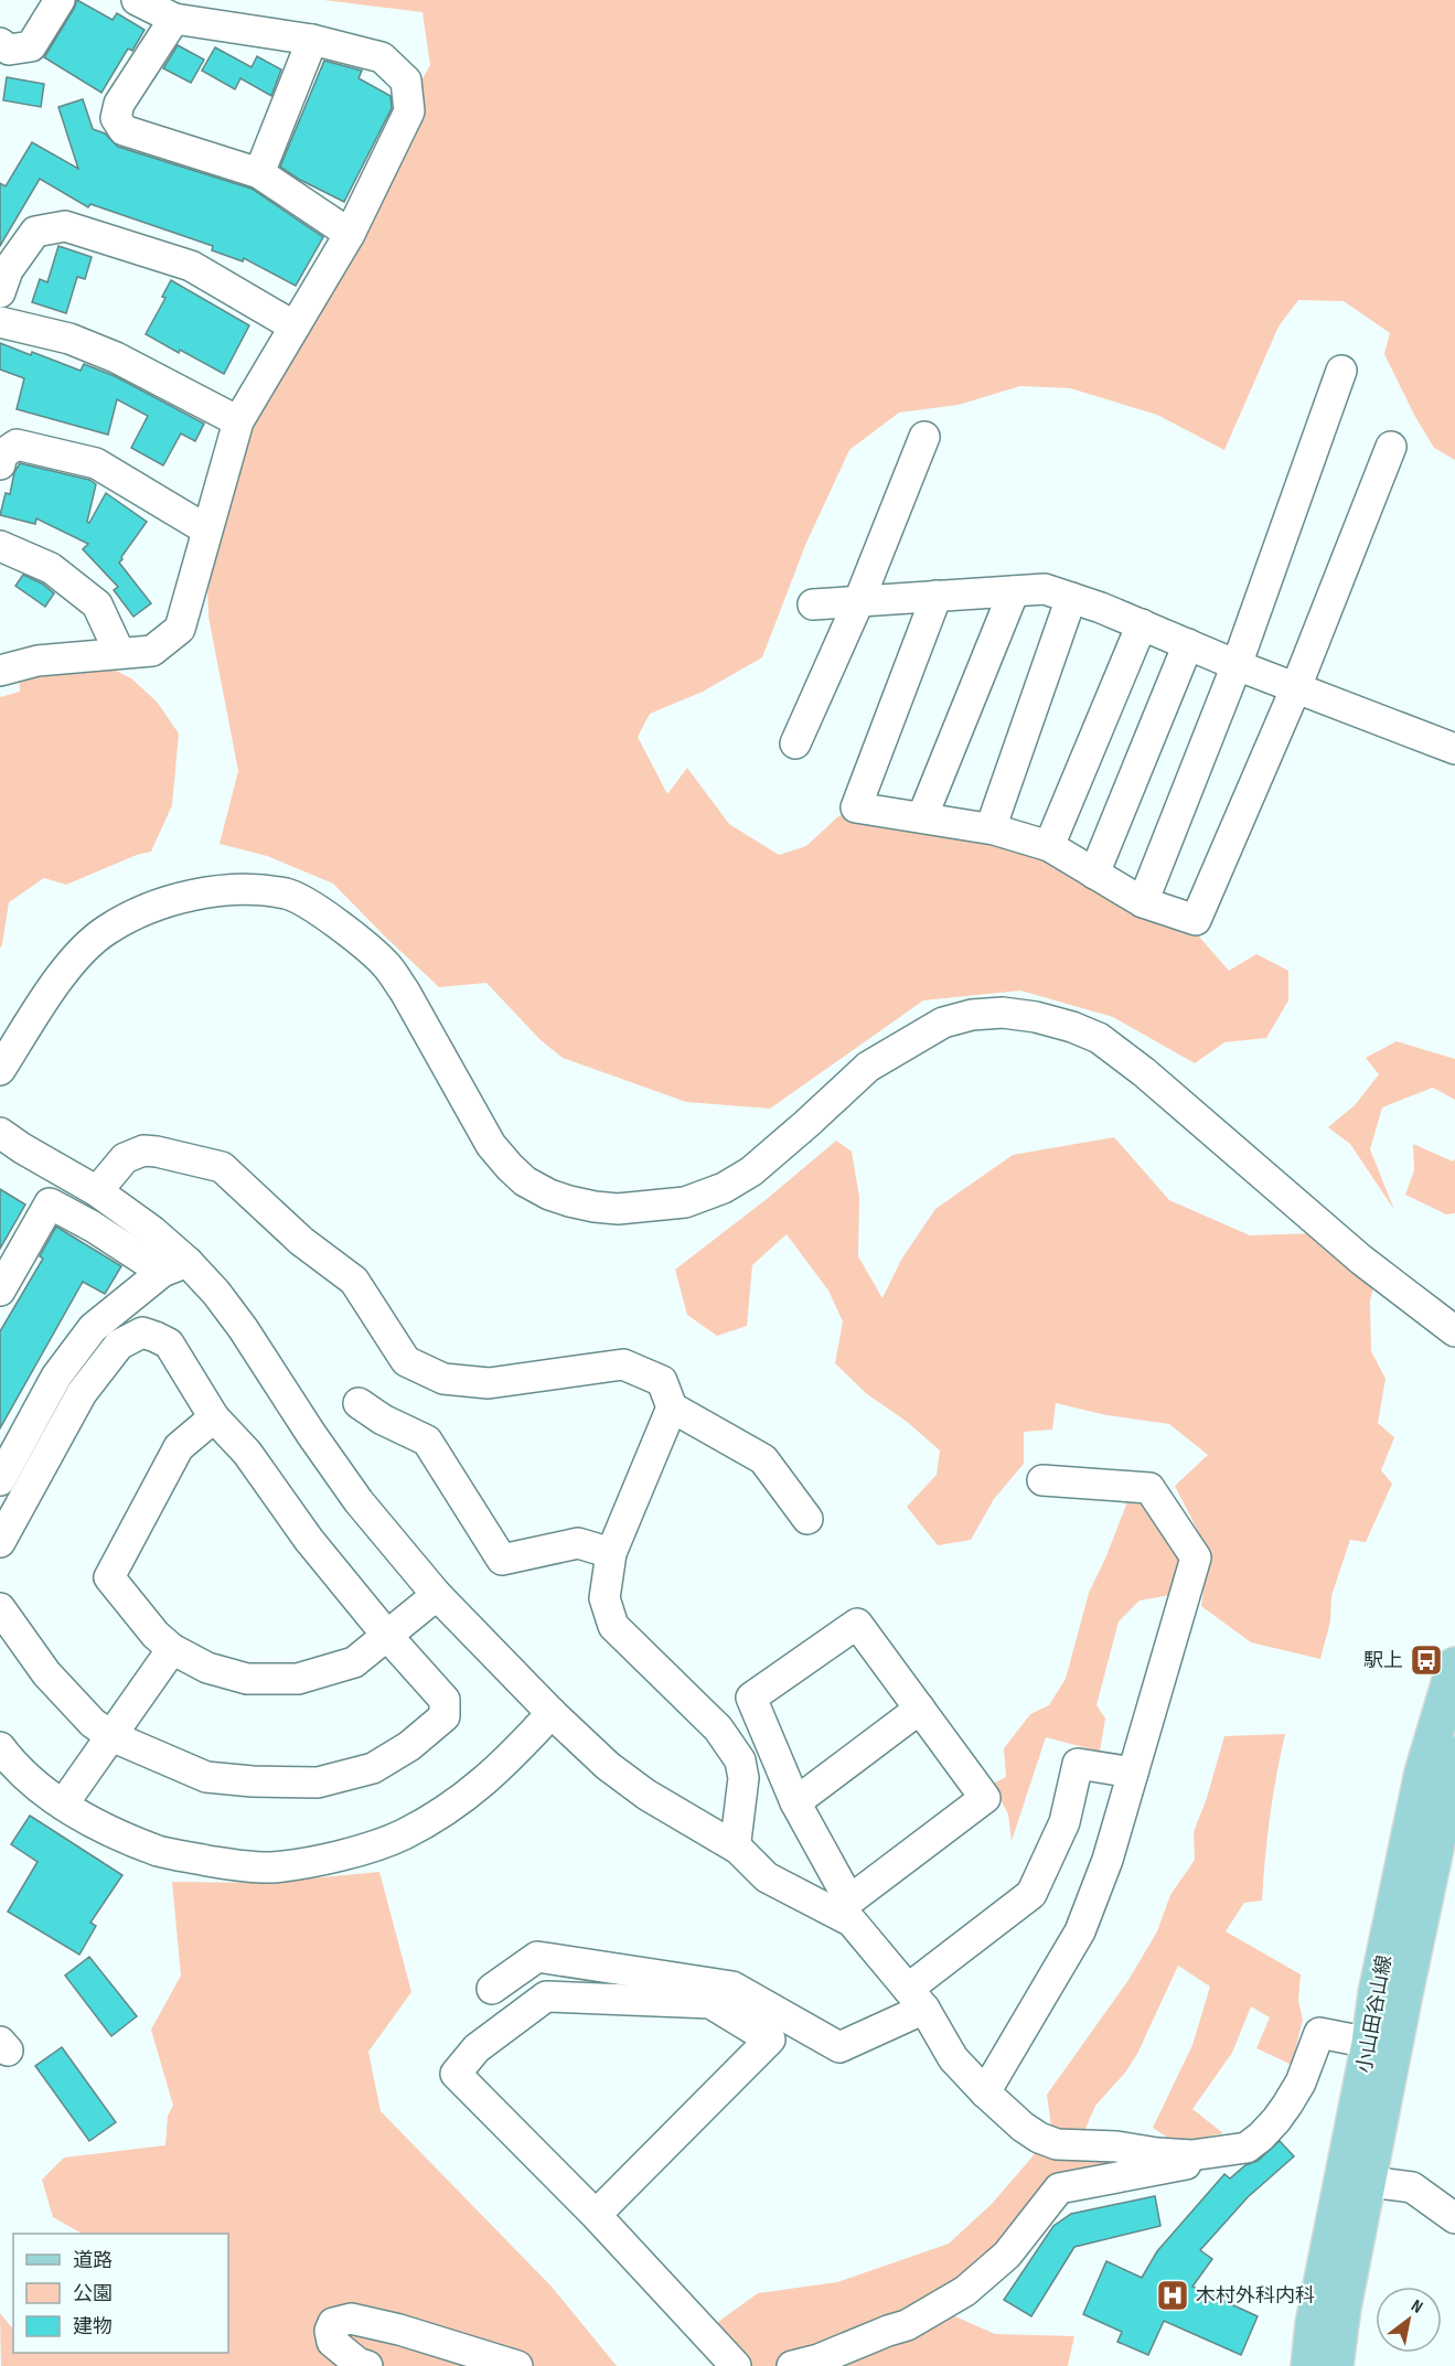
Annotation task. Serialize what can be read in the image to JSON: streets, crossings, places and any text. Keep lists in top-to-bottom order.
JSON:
{
  "streets": {
    "main road": ["小山田谷山線"]
  },
  "places": {
    "bus stop": ["駅上"],
    "hospital": ["木村外科内科"]
  },
  "legend": ["道路", "公園", "建物"],
  "north": "top right"
}
